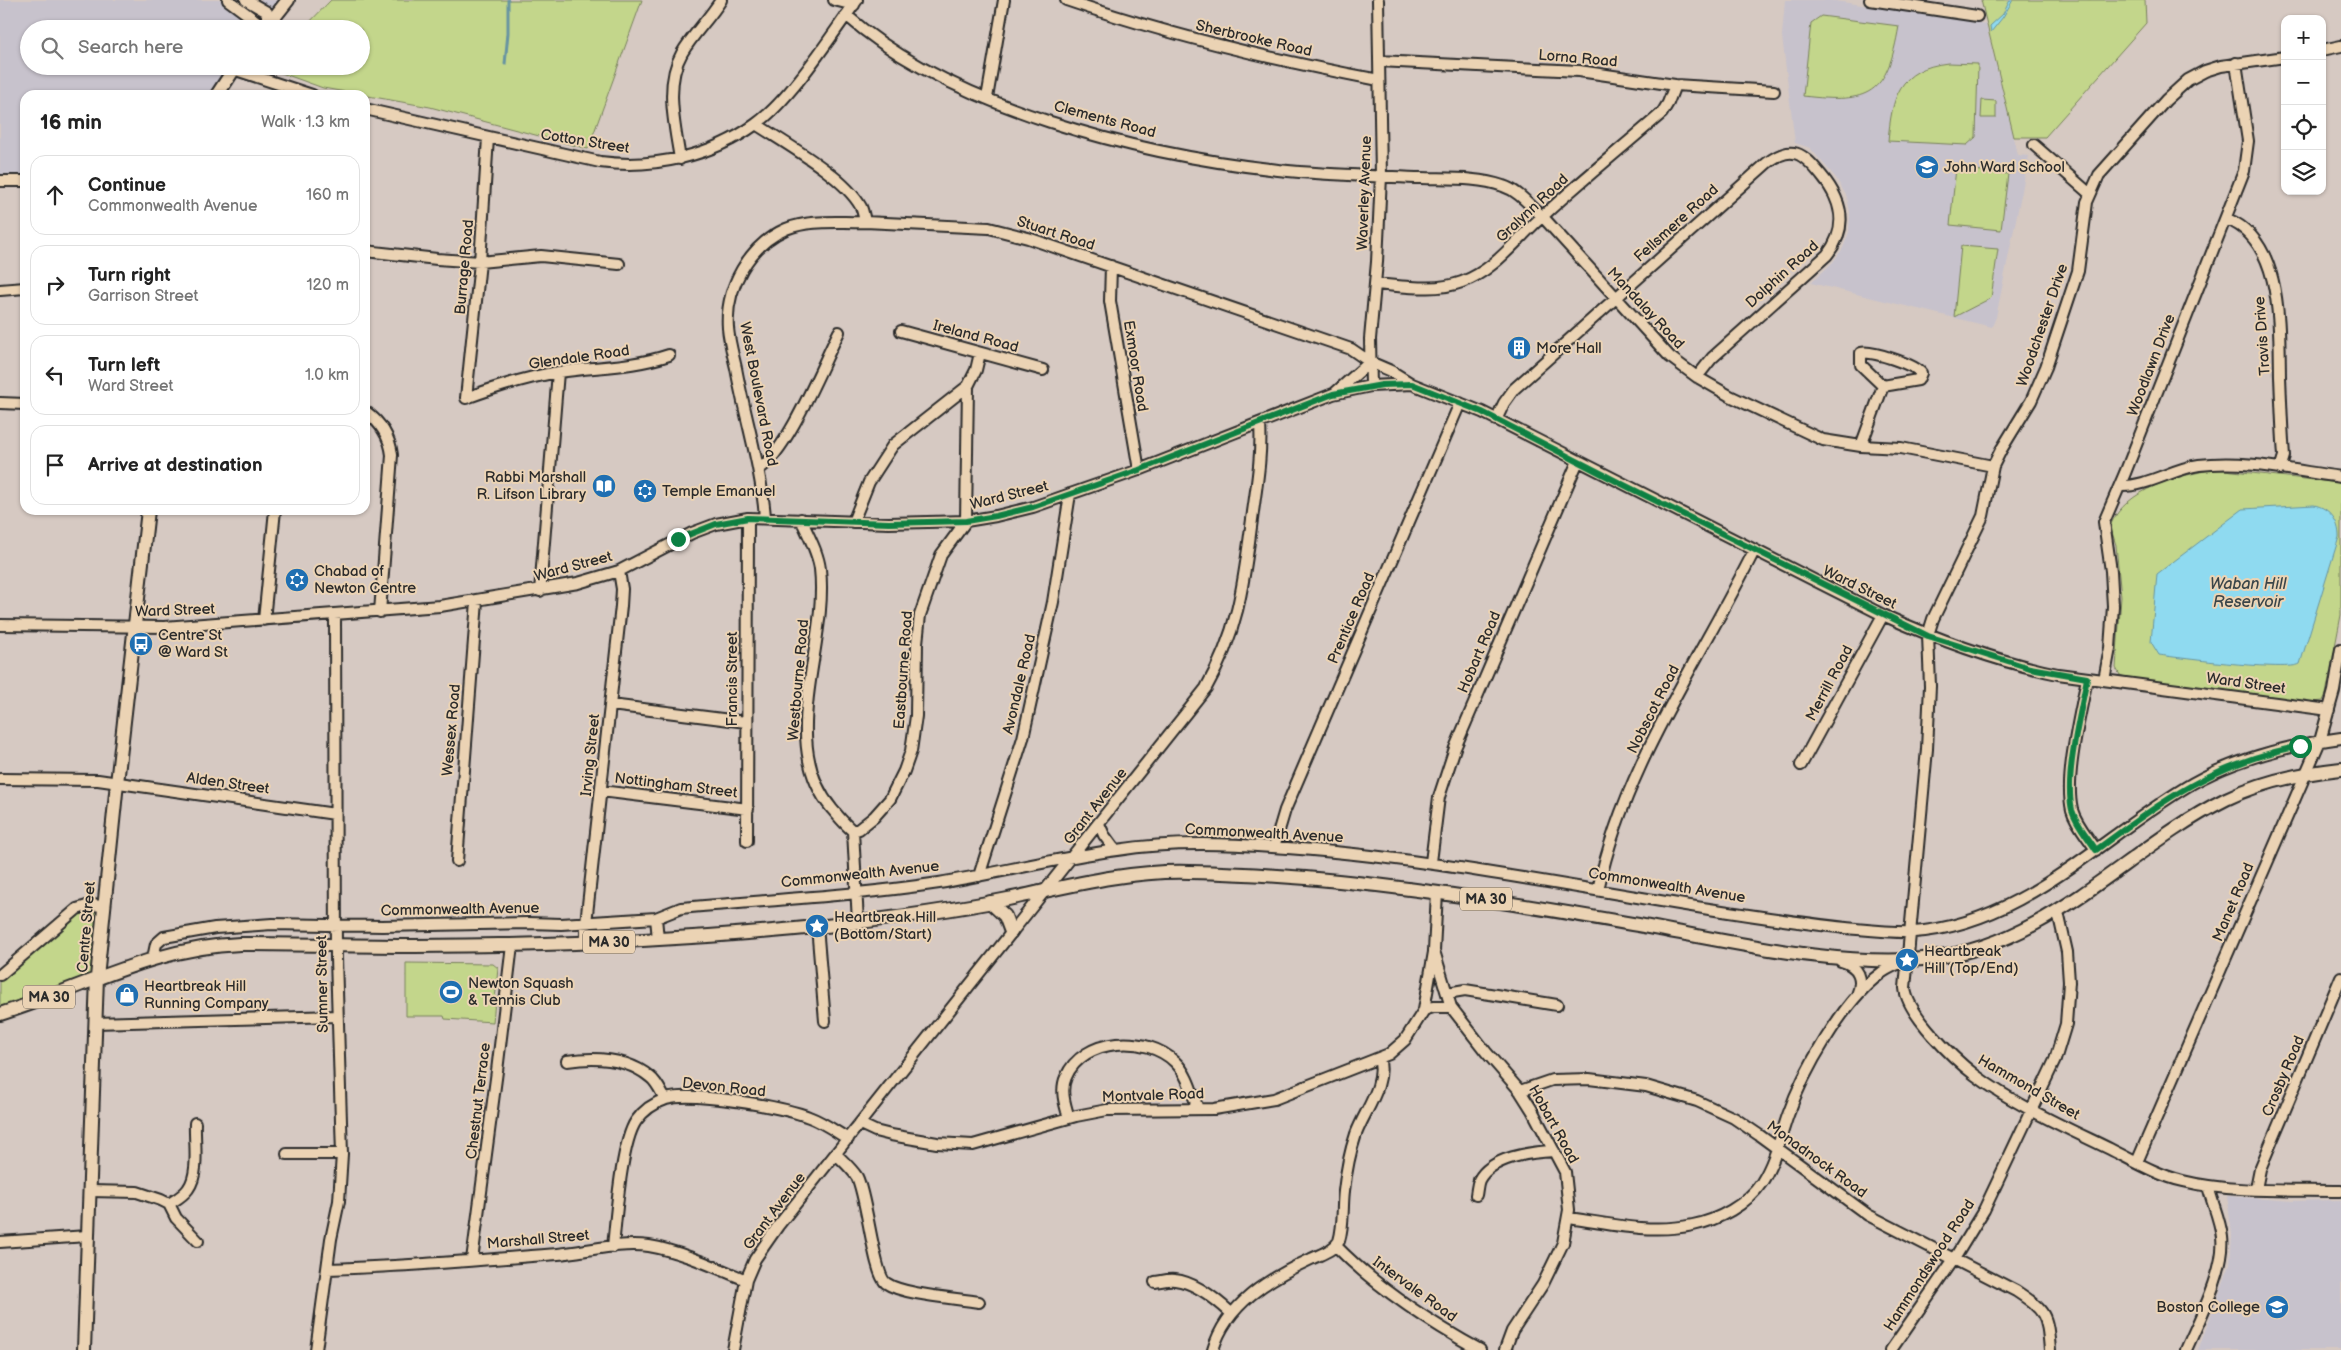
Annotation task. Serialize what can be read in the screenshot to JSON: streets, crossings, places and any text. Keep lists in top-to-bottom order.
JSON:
{
  "streets": {
    "main road": ["MA 30", "Centre Street"],
    "street": [
      "Sherbrooke Road",
      "Lorna Road",
      "Clements Road",
      "Cotton Street",
      "Waverley Avenue",
      "Gralynn Road",
      "Fellsmere Road",
      "Stuart Road",
      "Burrage Road",
      "Dolphin Road",
      "Mandalay Road",
      "Woodchester Drive",
      "Ireland Road",
      "Travis Drive",
      "Glendale Road",
      "Woodlawn Drive",
      "Exmoor Road",
      "West Boulevard Road",
      "Ward Street",
      "Prentice Road",
      "Hobart Road",
      "Eastbourne Road",
      "Francis Street",
      "Westbourne Road",
      "Merrill Road",
      "Avondale Road",
      "Nobscot Road",
      "Wessex Road",
      "Irving Street",
      "Alden Street",
      "Nottingham Street",
      "Grant Avenue",
      "Commonwealth Avenue",
      "Manet Road",
      "Sumner Street",
      "Crosby Road",
      "Devon Road",
      "Hammond Street",
      "Montvale Road",
      "Chestnut Terrace",
      "Monadnock Road",
      "Marshall Street",
      "Hammondswood Road",
      "Intervale Road"
    ]
  },
  "crossings": [
    ["Sherbrooke Road", "Waverley Avenue"],
    ["Lorna Road", "Waverley Avenue"],
    ["Lorna Road", "Gralynn Road"],
    ["Clements Road", "Cotton Street"],
    ["Clements Road", "Waverley Avenue"],
    ["Clements Road", "Mandalay Road"],
    ["Cotton Street", "Burrage Road"],
    ["Waverley Avenue", "Gralynn Road"],
    ["Waverley Avenue", "Stuart Road"],
    ["Waverley Avenue", "Mandalay Road"],
    ["Waverley Avenue", "Ward Street"],
    ["Gralynn Road", "Mandalay Road"],
    ["Fellsmere Road", "Dolphin Road"],
    ["Fellsmere Road", "Mandalay Road"],
    ["Fellsmere Road", "Ward Street"],
    ["Stuart Road", "Exmoor Road"],
    ["Stuart Road", "West Boulevard Road"],
    ["Stuart Road", "Ward Street"],
    ["Burrage Road", "Glendale Road"],
    ["Dolphin Road", "Mandalay Road"],
    ["Mandalay Road", "Woodchester Drive"],
    ["Woodchester Drive", "Woodlawn Drive"],
    ["Woodchester Drive", "Ward Street"],
    ["Woodchester Drive", "Hammond Street"],
    ["Travis Drive", "Woodlawn Drive"],
    ["Woodlawn Drive", "Ward Street"],
    ["Exmoor Road", "Ward Street"],
    ["West Boulevard Road", "Ward Street"],
    ["Ward Street", "Prentice Road"],
    ["Ward Street", "Hobart Road"],
    ["Ward Street", "Eastbourne Road"],
    ["Ward Street", "Francis Street"],
    ["Ward Street", "Westbourne Road"],
    ["Ward Street", "Merrill Road"],
    ["Ward Street", "Avondale Road"],
    ["Ward Street", "Nobscot Road"],
    ["Ward Street", "Wessex Road"],
    ["Ward Street", "Irving Street"],
    ["Ward Street", "Grant Avenue"],
    ["Ward Street", "Manet Road"],
    ["Ward Street", "Centre Street"],
    ["Ward Street", "Sumner Street"],
    ["Ward Street", "Hammond Street"],
    ["Prentice Road", "Commonwealth Avenue"],
    ["Hobart Road", "Commonwealth Avenue"],
    ["Hobart Road", "MA 30"],
    ["Hobart Road", "Montvale Road"],
    ["Hobart Road", "Monadnock Road"],
    ["Eastbourne Road", "Westbourne Road"],
    ["Francis Street", "Nottingham Street"],
    ["Avondale Road", "Commonwealth Avenue"],
    ["Nobscot Road", "Commonwealth Avenue"],
    ["Irving Street", "Nottingham Street"],
    ["Irving Street", "Commonwealth Avenue"],
    ["Irving Street", "MA 30"],
    ["Alden Street", "Centre Street"],
    ["Alden Street", "Sumner Street"],
    ["Grant Avenue", "Commonwealth Avenue"],
    ["Grant Avenue", "MA 30"],
    ["Grant Avenue", "Devon Road"],
    ["Grant Avenue", "Montvale Road"],
    ["Grant Avenue", "Marshall Street"],
    ["Commonwealth Avenue", "MA 30"],
    ["Commonwealth Avenue", "Manet Road"],
    ["Commonwealth Avenue", "Sumner Street"],
    ["Commonwealth Avenue", "Hammond Street"],
    ["MA 30", "Manet Road"],
    ["MA 30", "Centre Street"],
    ["MA 30", "Sumner Street"],
    ["MA 30", "Hammond Street"],
    ["MA 30", "Chestnut Terrace"],
    ["MA 30", "Hammondswood Road"],
    ["Manet Road", "Hammond Street"],
    ["Sumner Street", "Marshall Street"],
    ["Crosby Road", "Hammond Street"],
    ["Devon Road", "Marshall Street"],
    ["Hammond Street", "Hammondswood Road"],
    ["Chestnut Terrace", "Marshall Street"],
    ["Monadnock Road", "Hammondswood Road"]
  ],
  "water": ["Waban Hill Reservoir"],
  "places": {
    "school or university": ["John Ward School", "Boston College"],
    "building": ["More Hall"],
    "library": ["Rabbi Marshall R. Lifson Library"],
    "synagogue": ["Temple Emanuel", "Chabad of Newton Centre"],
    "bus stop": ["Centre St @ Ward St"],
    "place": ["Heartbreak Hill (Bottom/Start)", "Heartbreak Hill (Top/End)"],
    "sports": ["Newton Squash & Tennis Club"],
    "shop": ["Heartbreak Hill Running Company"]
  },
  "page": {
    "map_buttons": ["+", "−"],
    "search": "Search here",
    "heading": ["16 min", "Walk · 1.3 km"],
    "list": [
      ["Continue", "Commonwealth Avenue", "160 m"],
      ["Turn right", "Garrison Street", "120 m"],
      ["Turn left", "Ward Street", "1.0 km"],
      "Arrive at destination"
    ]
  }
}
